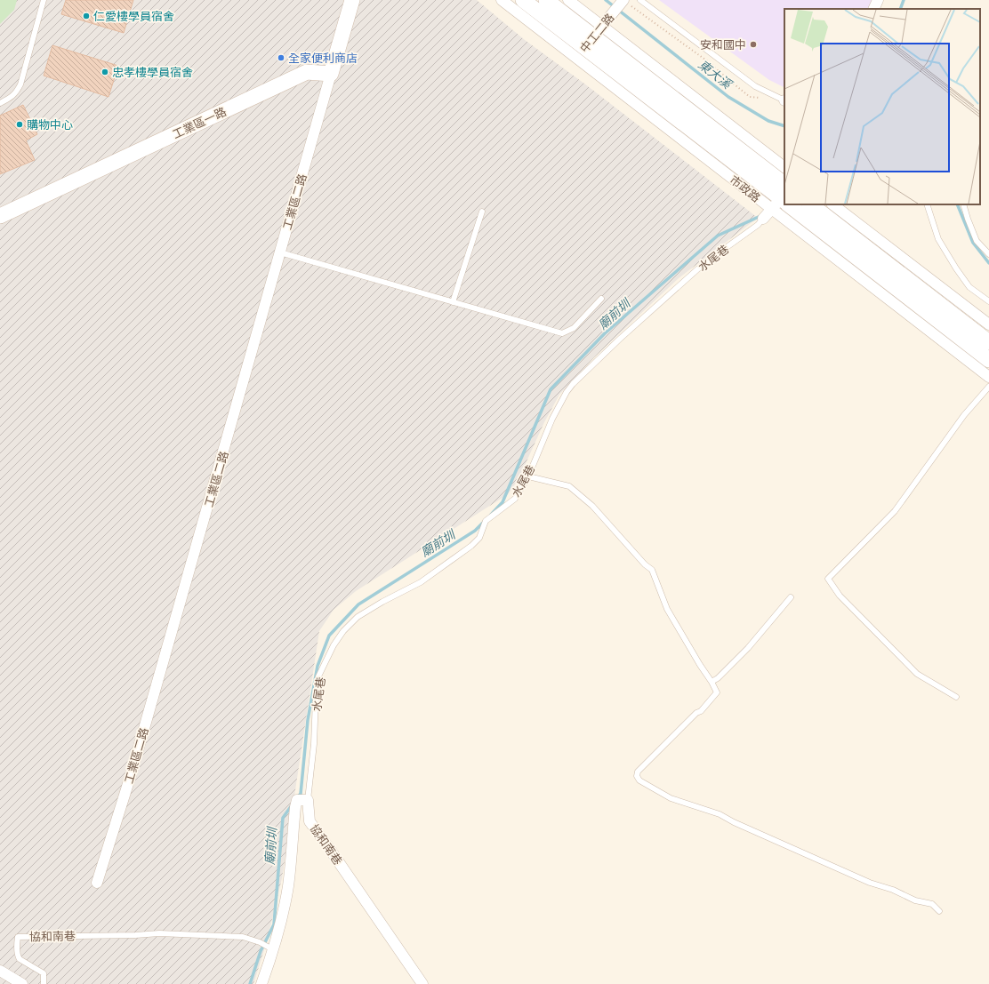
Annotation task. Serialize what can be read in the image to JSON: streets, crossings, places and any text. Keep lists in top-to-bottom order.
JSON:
{
  "streets": {
    "street": [
      "中工二路",
      "工業區一路",
      "市政路",
      "工業區二路",
      "水尾巷",
      "協和南巷"
    ]
  },
  "crossings": [
    ["中工二路", "市政路"],
    ["工業區一路", "工業區二路"],
    ["市政路", "水尾巷"],
    ["水尾巷", "協和南巷"]
  ],
  "water": ["東大溪", "廟前圳"],
  "places": [
    "仁愛樓學員宿舍",
    "安和國中",
    "全家便利商店",
    "忠孝樓學員宿舍",
    "購物中心"
  ]
}
